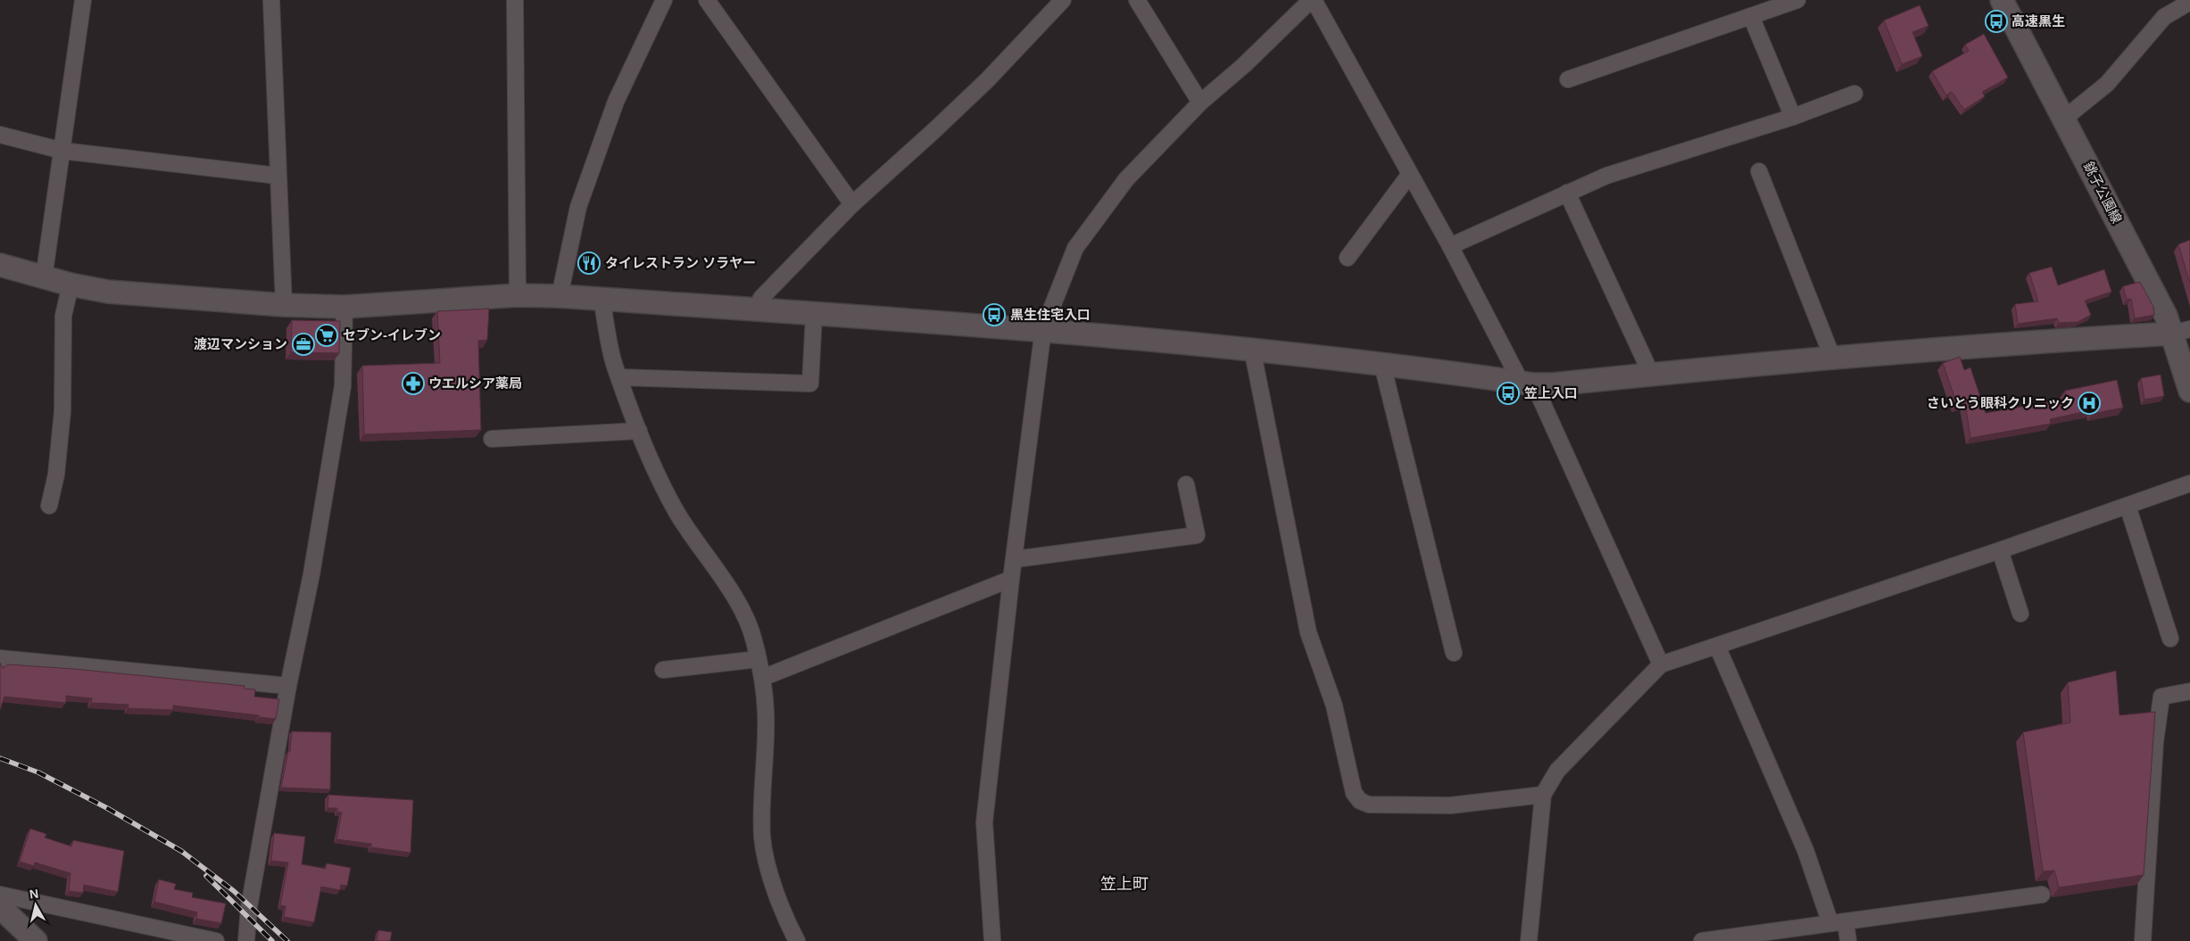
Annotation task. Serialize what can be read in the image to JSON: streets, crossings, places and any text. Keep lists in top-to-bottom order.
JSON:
{
  "streets": {
    "street": ["銚子公園線"]
  },
  "districts": ["笠上町"],
  "places": {
    "bus stop": ["高速黒生", "黒生住宅入口", "笠上入口"],
    "restaurant": ["タイレストラン ソラヤー"],
    "supermarket": ["セブン-イレブン"],
    "office": ["渡辺マンション"],
    "pharmacy": ["ウエルシア薬局"],
    "hospital": ["さいとう眼科クリニック"]
  },
  "north": "top"
}
